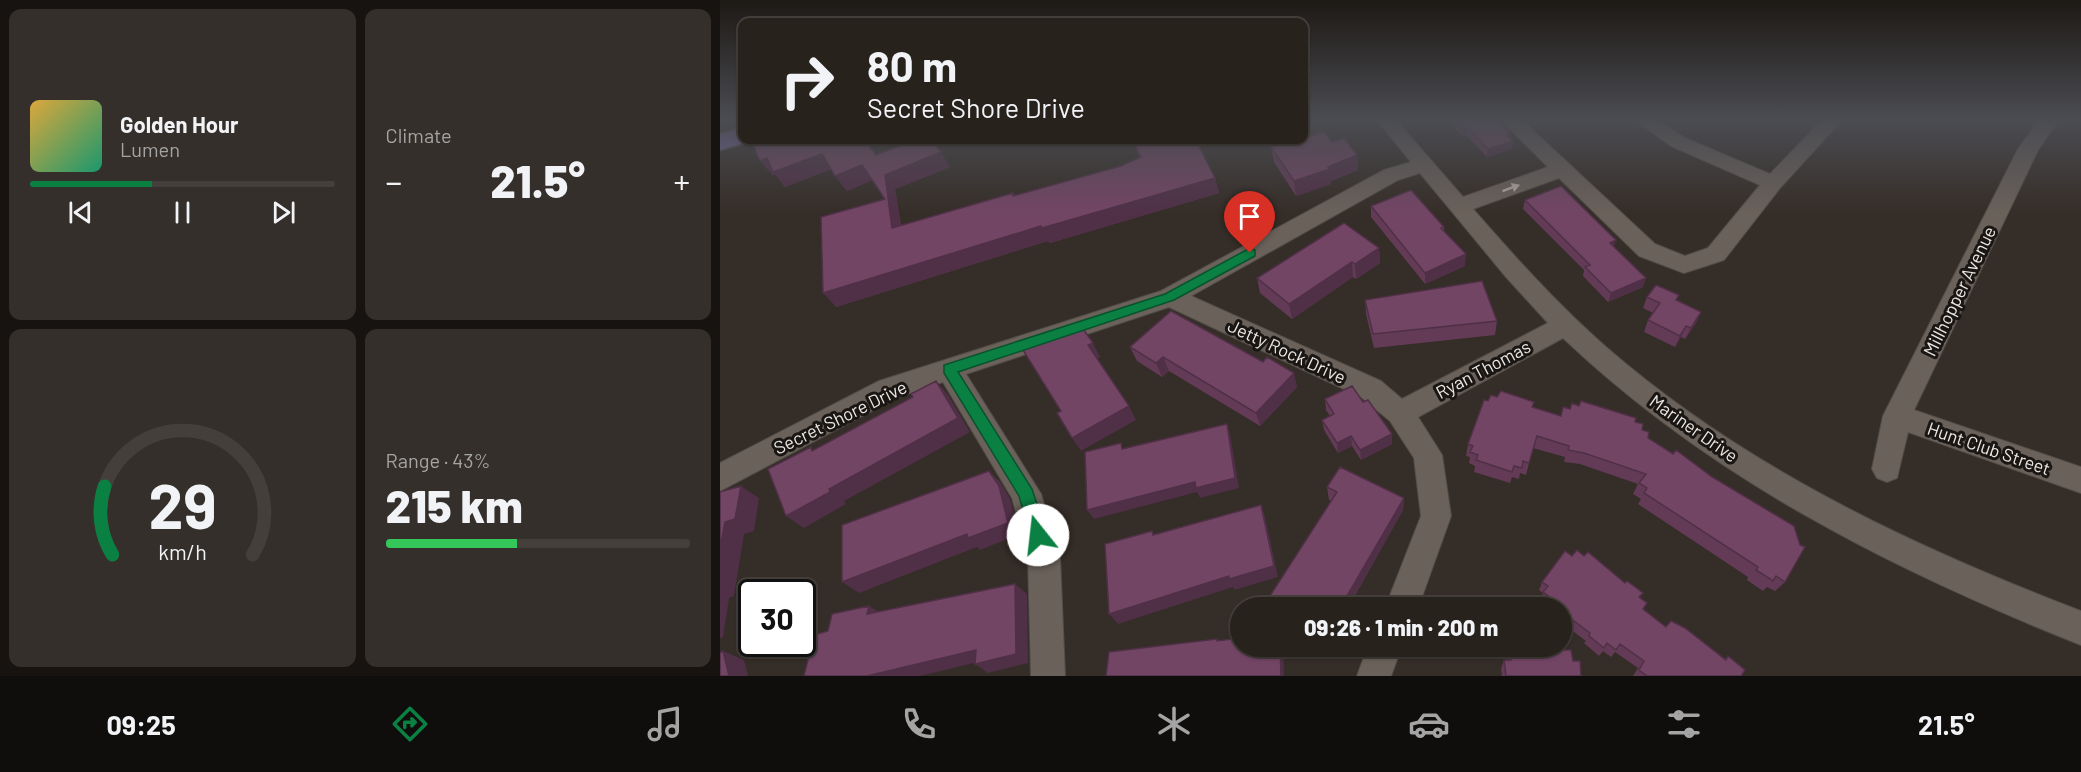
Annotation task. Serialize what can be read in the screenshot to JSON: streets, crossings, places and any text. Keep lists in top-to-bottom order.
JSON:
{
  "streets": {
    "street": [
      "Millhopper Avenue",
      "Jetty Rock Drive",
      "Ryan Thomas",
      "Secret Shore Drive",
      "Mariner Drive",
      "Hunt Club Street"
    ]
  },
  "crossings": [
    ["Millhopper Avenue", "Hunt Club Street"],
    ["Jetty Rock Drive", "Ryan Thomas"],
    ["Jetty Rock Drive", "Secret Shore Drive"],
    ["Ryan Thomas", "Mariner Drive"],
    ["Secret Shore Drive", "Mariner Drive"]
  ],
  "page": {
    "tile": [
      "Climate",
      ["Range · 43%", "215 km"]
    ],
    "turn": ["80 m", "Secret Shore Drive"],
    "song": ["Golden Hour", "Lumen"],
    "heat": ["−", "21.5°", "+"],
    "limit": "30",
    "trip": "09:26 · 1 min · 200 m",
    "tabs": ["09:25", "21.5°"],
    "gauge": ["29", "km/h"]
  }
}
